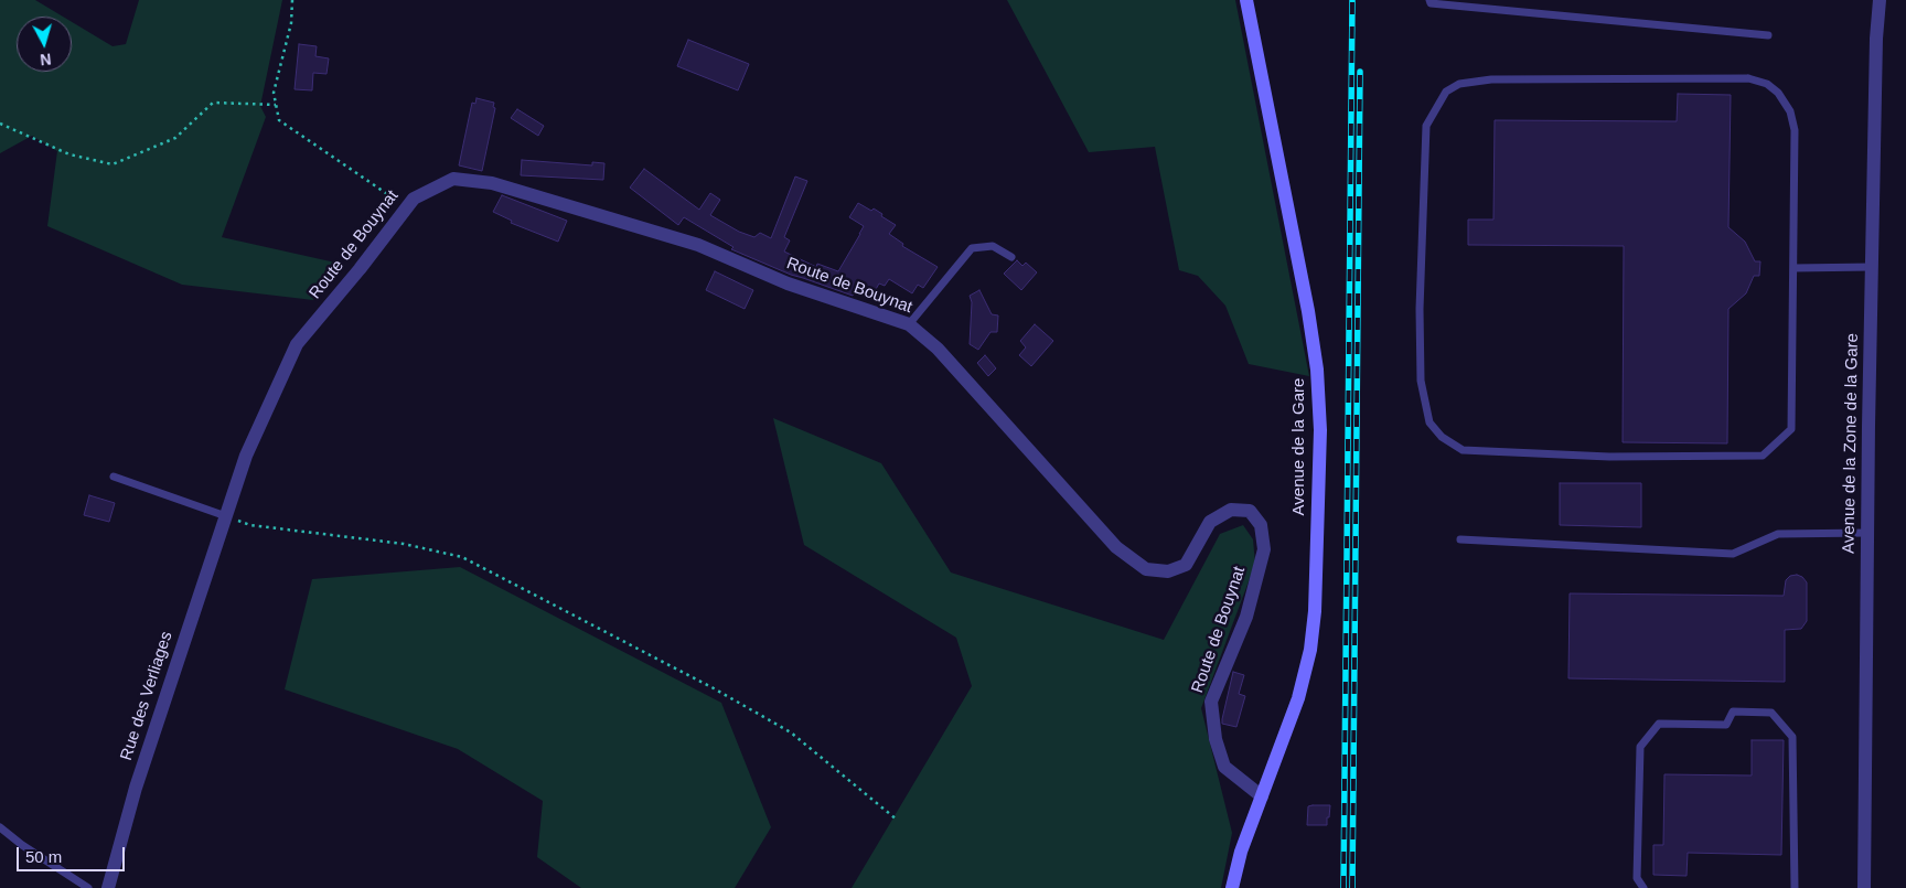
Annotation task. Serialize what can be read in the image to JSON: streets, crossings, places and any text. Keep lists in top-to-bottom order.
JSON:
{
  "streets": {
    "street": [
      "Route de Bouynat",
      "Avenue de la Zone de la Gare",
      "Avenue de la Gare",
      "Rue des Verliages"
    ]
  },
  "crossings": [
    ["Route de Bouynat", "Avenue de la Gare"],
    ["Route de Bouynat", "Rue des Verliages"]
  ],
  "scale_bar": "50 m",
  "north": "bottom"
}
